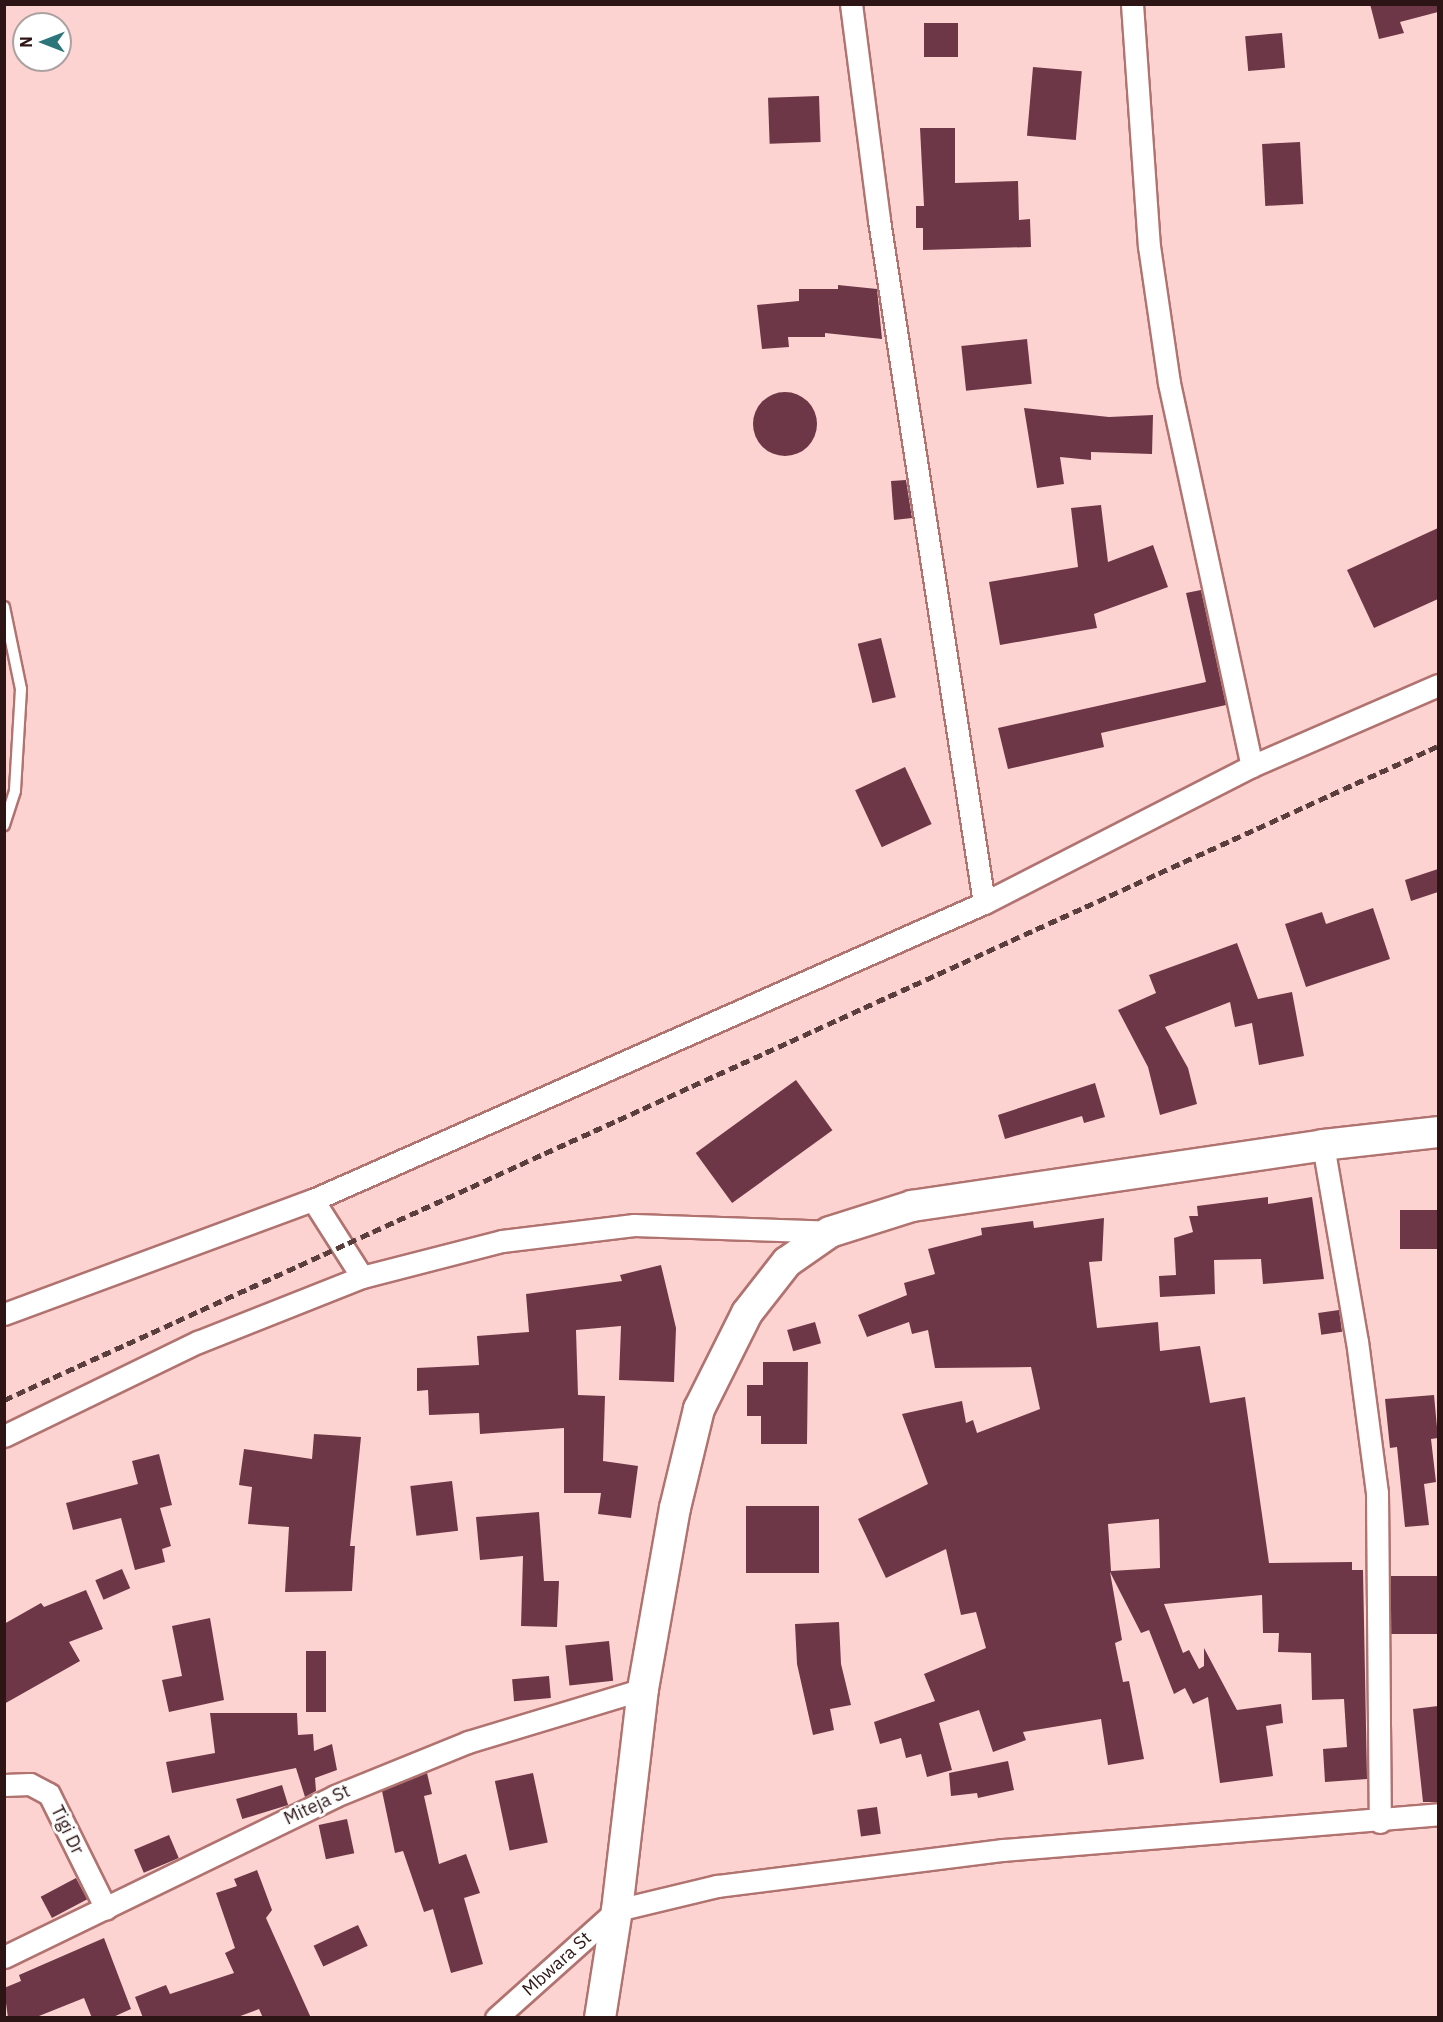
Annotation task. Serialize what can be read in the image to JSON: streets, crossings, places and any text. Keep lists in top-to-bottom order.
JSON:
{
  "streets": {
    "street": ["Miteja St", "Tigi Dr", "Mbwara St"]
  },
  "crossings": [
    ["Miteja St", "Tigi Dr"]
  ],
  "north": "left"
}
